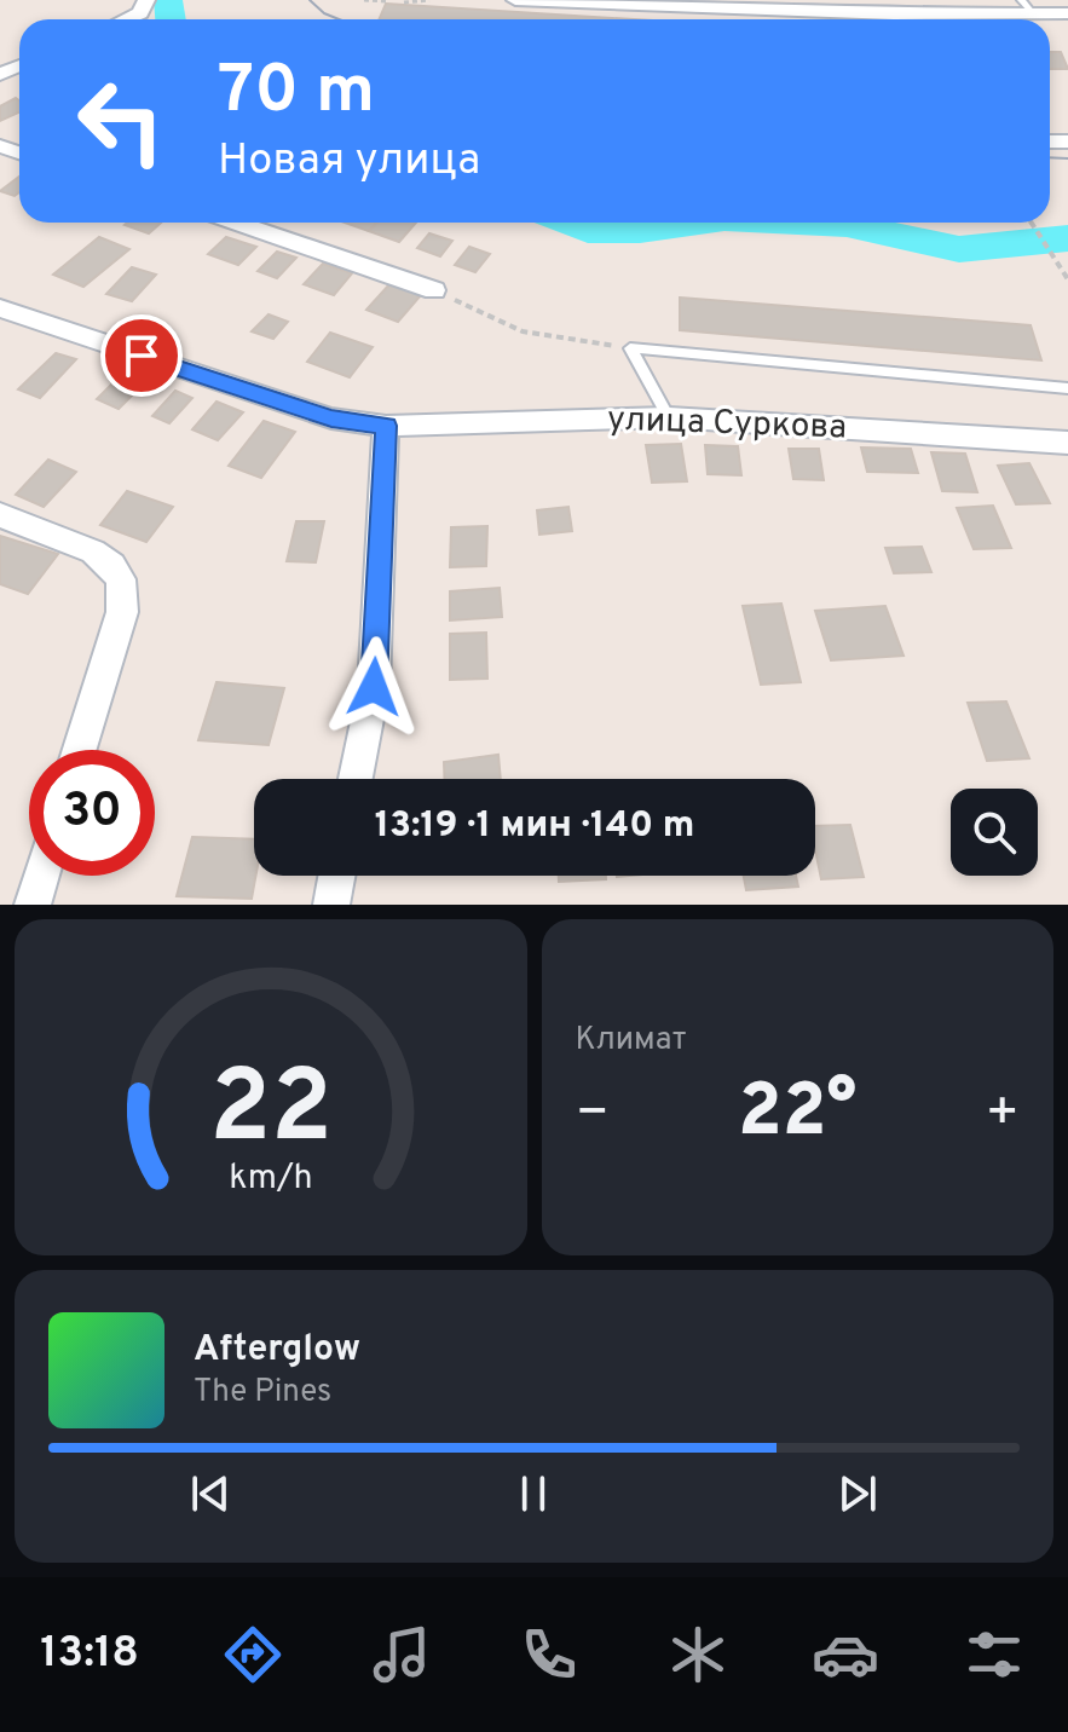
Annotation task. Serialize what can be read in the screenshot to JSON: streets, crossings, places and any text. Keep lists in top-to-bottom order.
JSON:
{
  "streets": {
    "street": ["улица Суркова"]
  },
  "page": {
    "turn": ["70 m", "Новая улица"],
    "limit": "30",
    "trip": "13:19 · 1 мин · 140 m",
    "tile": "Климат",
    "heat": ["−", "22°", "+"],
    "song": ["Afterglow", "The Pines"],
    "tabs": "13:18",
    "gauge": ["22", "km/h"]
  }
}
